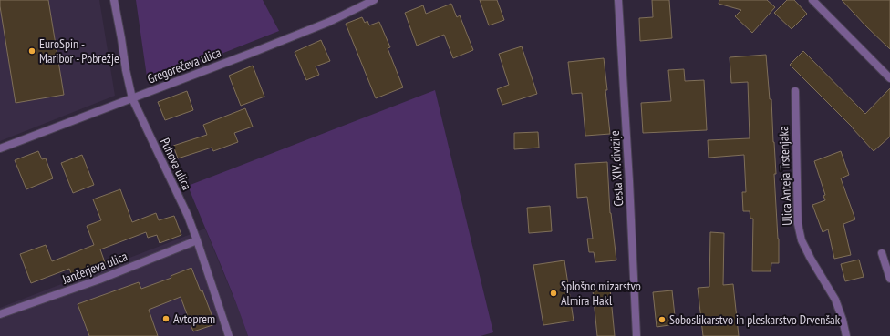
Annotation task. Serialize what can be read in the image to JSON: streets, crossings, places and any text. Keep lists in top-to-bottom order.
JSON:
{
  "streets": {
    "street": [
      "Gregorečeva ulica",
      "Puhova ulica",
      "Cesta XIV. divizije",
      "Ulica Anteja Trstenjaka",
      "Jančerjeva ulica"
    ]
  },
  "crossings": [
    ["Gregorečeva ulica", "Puhova ulica"],
    ["Puhova ulica", "Jančerjeva ulica"]
  ],
  "places": [
    "EuroSpin - Maribor - Pobrežje",
    "Splošno mizarstvo Almira Hakl",
    "Avtoprem",
    "Soboslikarstvo in pleskarstvo Drvenšak"
  ]
}
